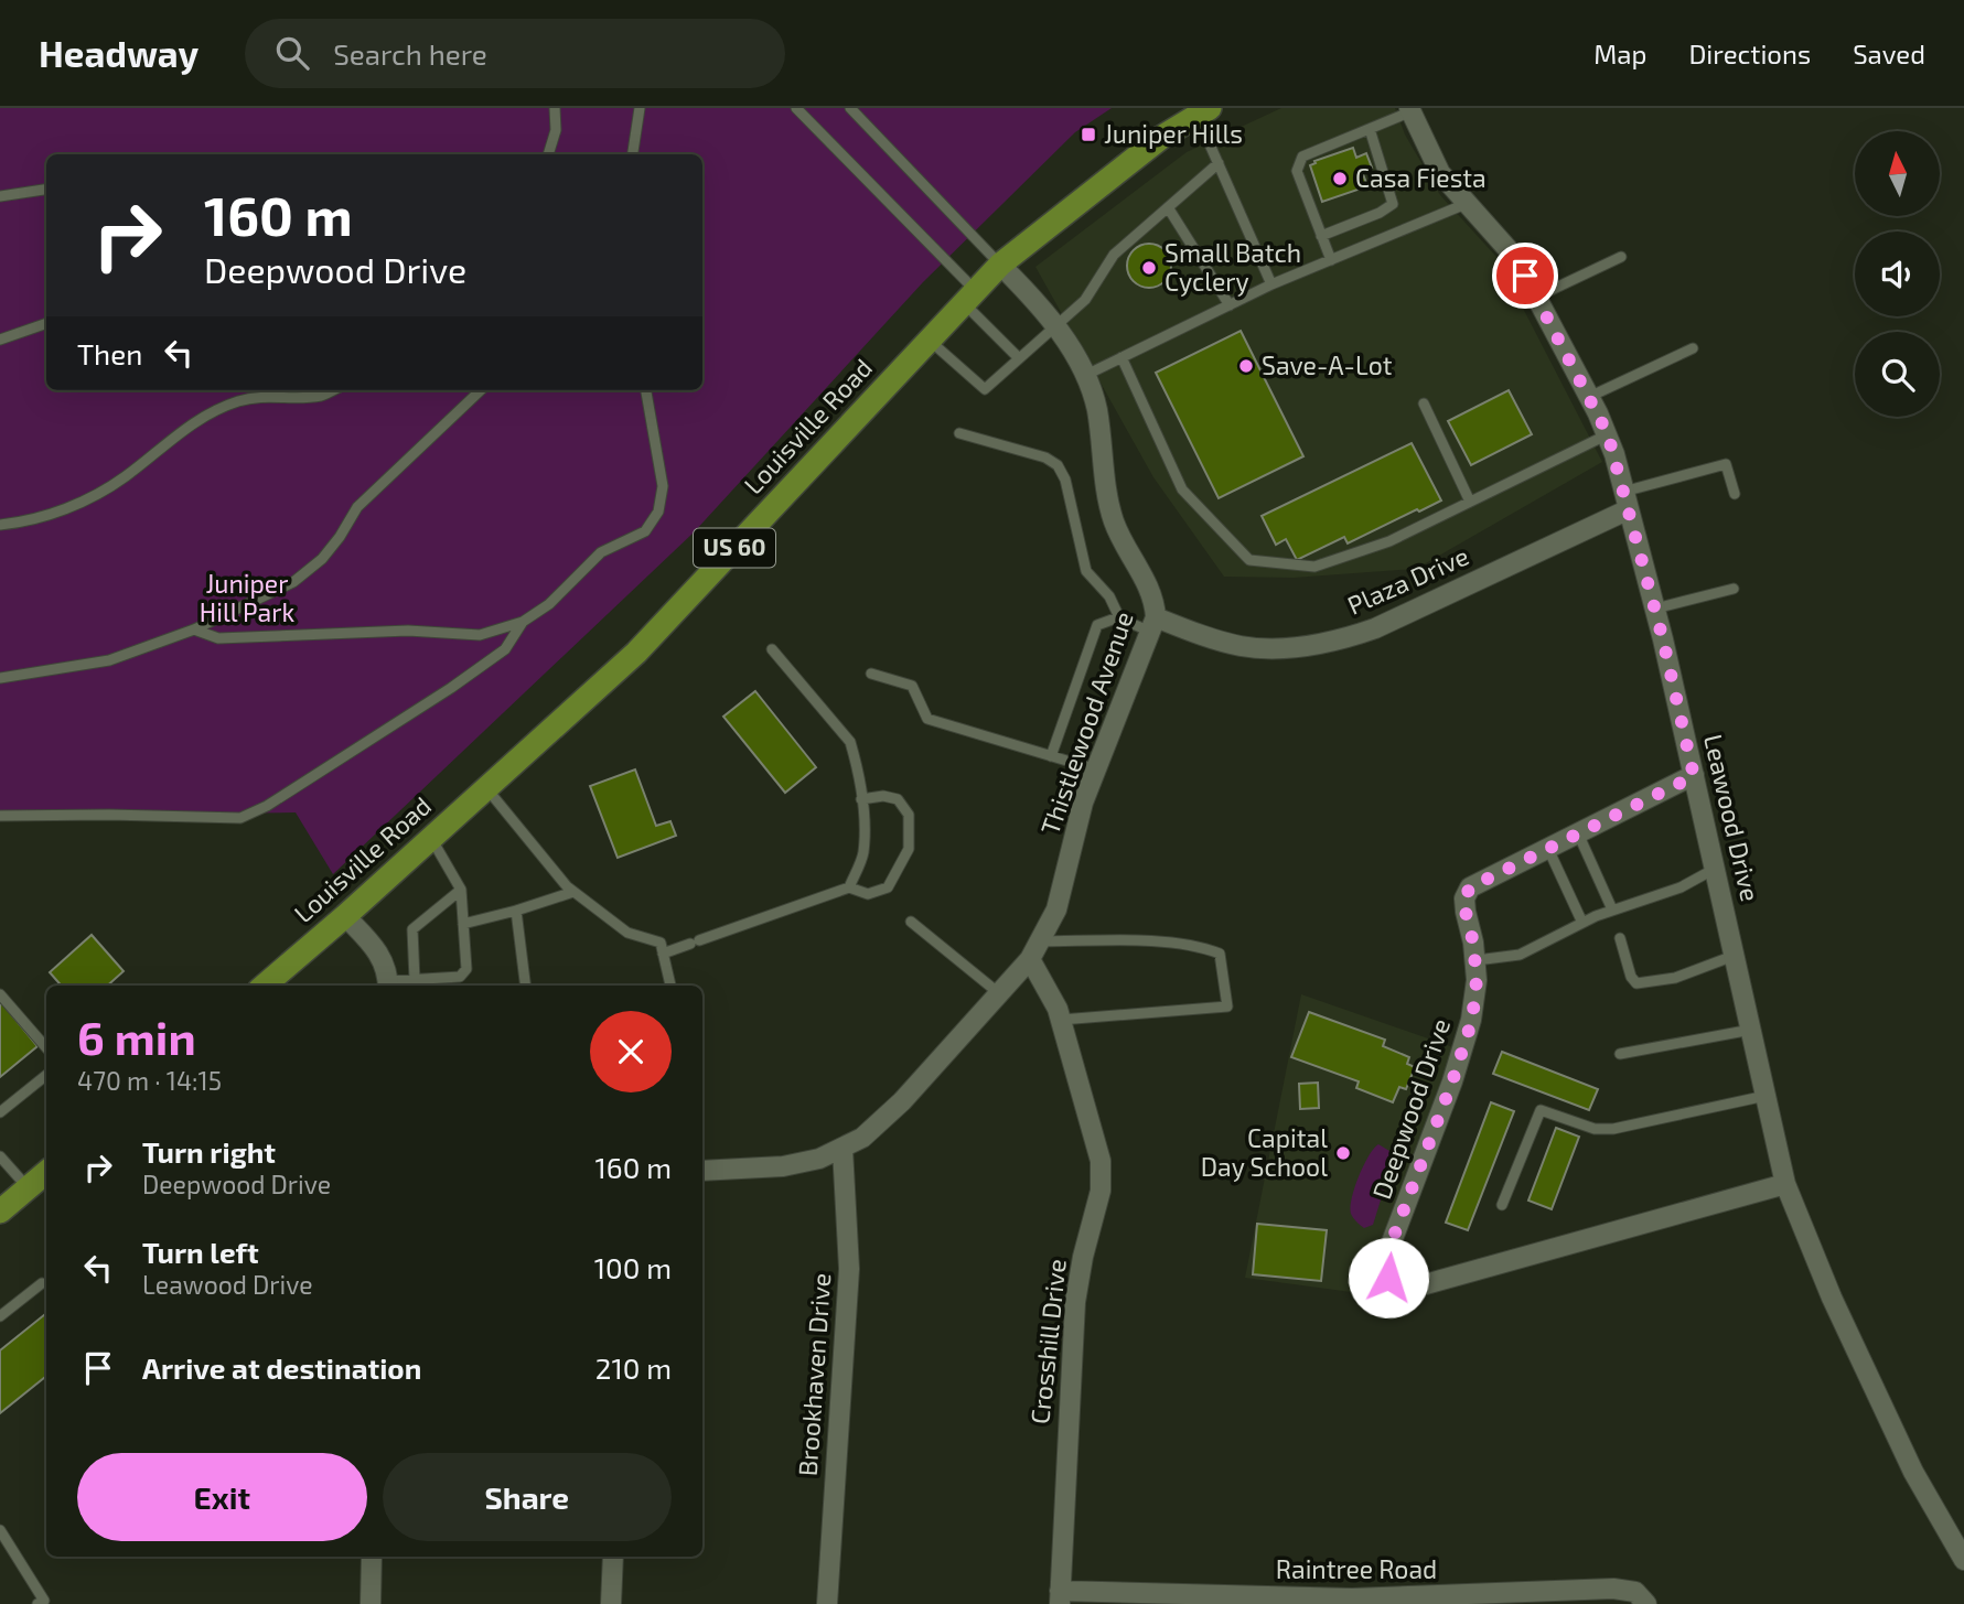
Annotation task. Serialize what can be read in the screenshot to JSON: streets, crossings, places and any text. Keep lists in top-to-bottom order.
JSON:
{
  "streets": {
    "main road": ["Louisville Road", "US 60"],
    "street": [
      "Plaza Drive",
      "Thistlewood Avenue",
      "Leawood Drive",
      "Deepwood Drive",
      "Crosshill Drive",
      "Brookhaven Drive",
      "Raintree Road"
    ]
  },
  "crossings": [
    ["Louisville Road", "Thistlewood Avenue"],
    ["Plaza Drive", "Thistlewood Avenue"],
    ["Plaza Drive", "Leawood Drive"],
    ["Thistlewood Avenue", "Crosshill Drive"],
    ["Thistlewood Avenue", "Brookhaven Drive"],
    ["Leawood Drive", "Deepwood Drive"],
    ["Crosshill Drive", "Raintree Road"]
  ],
  "parks": ["Juniper Hill Park"],
  "places": {
    "transit": ["Juniper Hills"],
    "other": [
      "Casa Fiesta",
      "Small Batch Cyclery",
      "Save-A-Lot",
      "Capital Day School"
    ]
  },
  "north": "top",
  "page": {
    "header": "Headway",
    "search": "Search here",
    "nav": ["Map", "Directions", "Saved"],
    "turn": ["160 m", "Deepwood Drive"],
    "then": "Then",
    "heading": ["6 min", "470 m · 14:15"],
    "list": [
      {
        "name": "Turn right",
        "note": "Deepwood Drive",
        "value": "160 m"
      },
      {
        "name": "Turn left",
        "note": "Leawood Drive",
        "value": "100 m"
      },
      {
        "name": "Arrive at destination",
        "value": "210 m"
      }
    ],
    "buttons": ["Exit", "Share"]
  }
}
